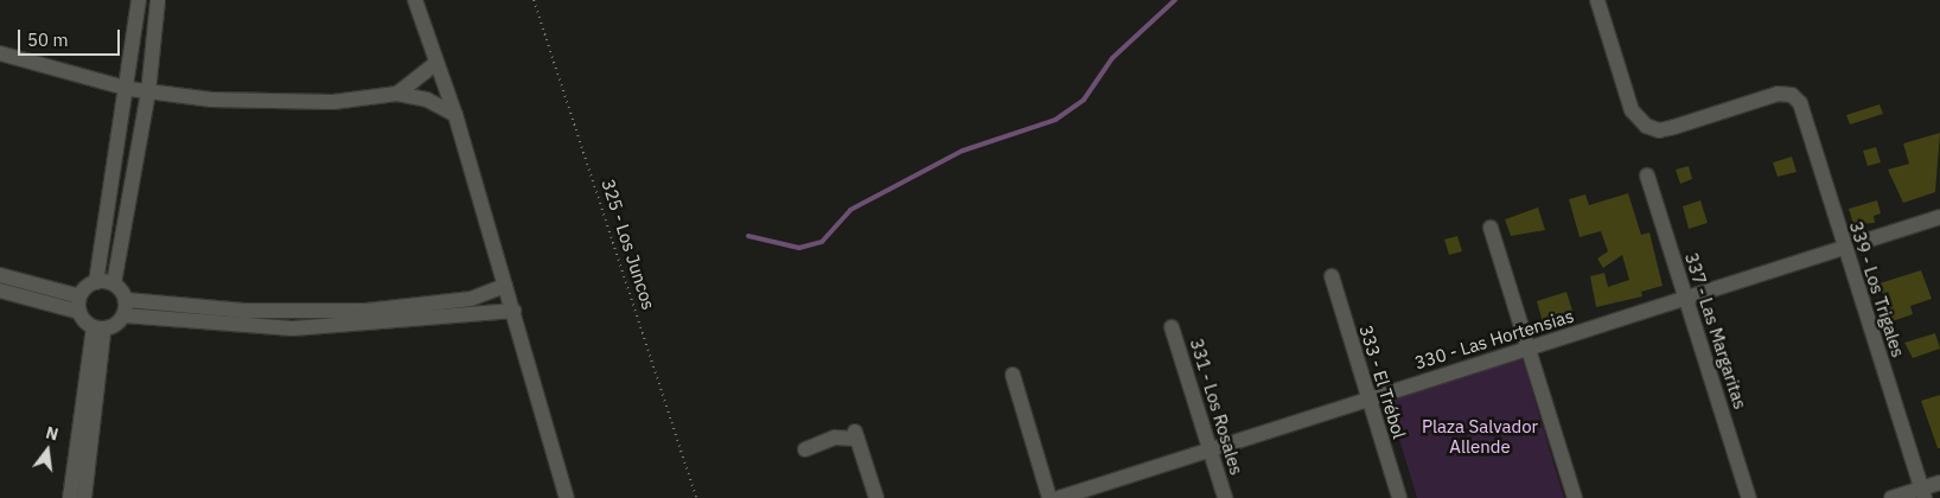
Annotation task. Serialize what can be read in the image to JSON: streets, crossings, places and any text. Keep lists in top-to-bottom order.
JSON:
{
  "streets": {
    "street": [
      "339 - Los Trigales",
      "337 - Las Margaritas",
      "330 - Las Hortensias",
      "333 - El Trébol",
      "331 - Los Rosales"
    ],
    "path": ["325 - Los Juncos"]
  },
  "crossings": [
    ["339 - Los Trigales", "330 - Las Hortensias"],
    ["337 - Las Margaritas", "330 - Las Hortensias"],
    ["330 - Las Hortensias", "333 - El Trébol"],
    ["330 - Las Hortensias", "331 - Los Rosales"]
  ],
  "parks": ["Plaza Salvador Allende"],
  "scale_bar": "50 m",
  "north": "top"
}
